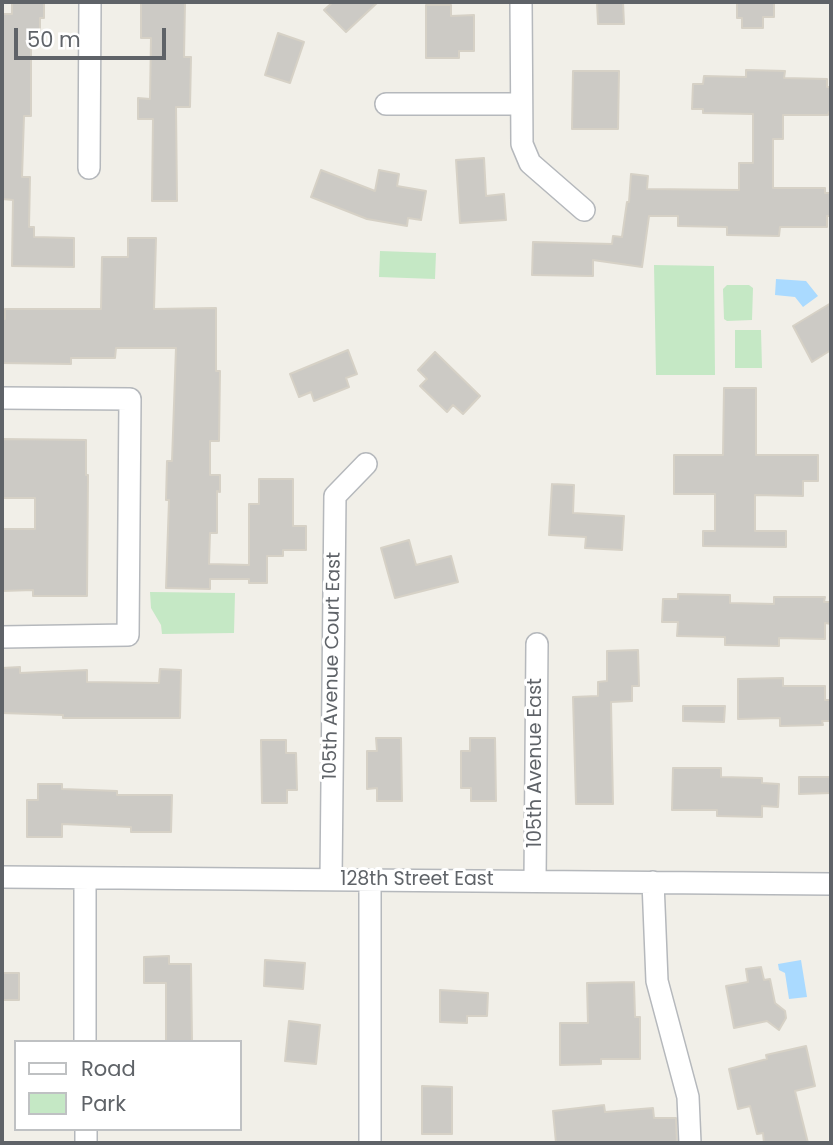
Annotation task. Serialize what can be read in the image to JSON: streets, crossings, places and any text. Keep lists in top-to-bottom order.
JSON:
{
  "streets": {
    "street": ["105th Avenue Court East", "105th Avenue East", "128th Street East"]
  },
  "crossings": [
    ["105th Avenue Court East", "128th Street East"],
    ["105th Avenue East", "128th Street East"]
  ],
  "legend": ["Road", "Park"],
  "scale_bar": "50 m"
}
